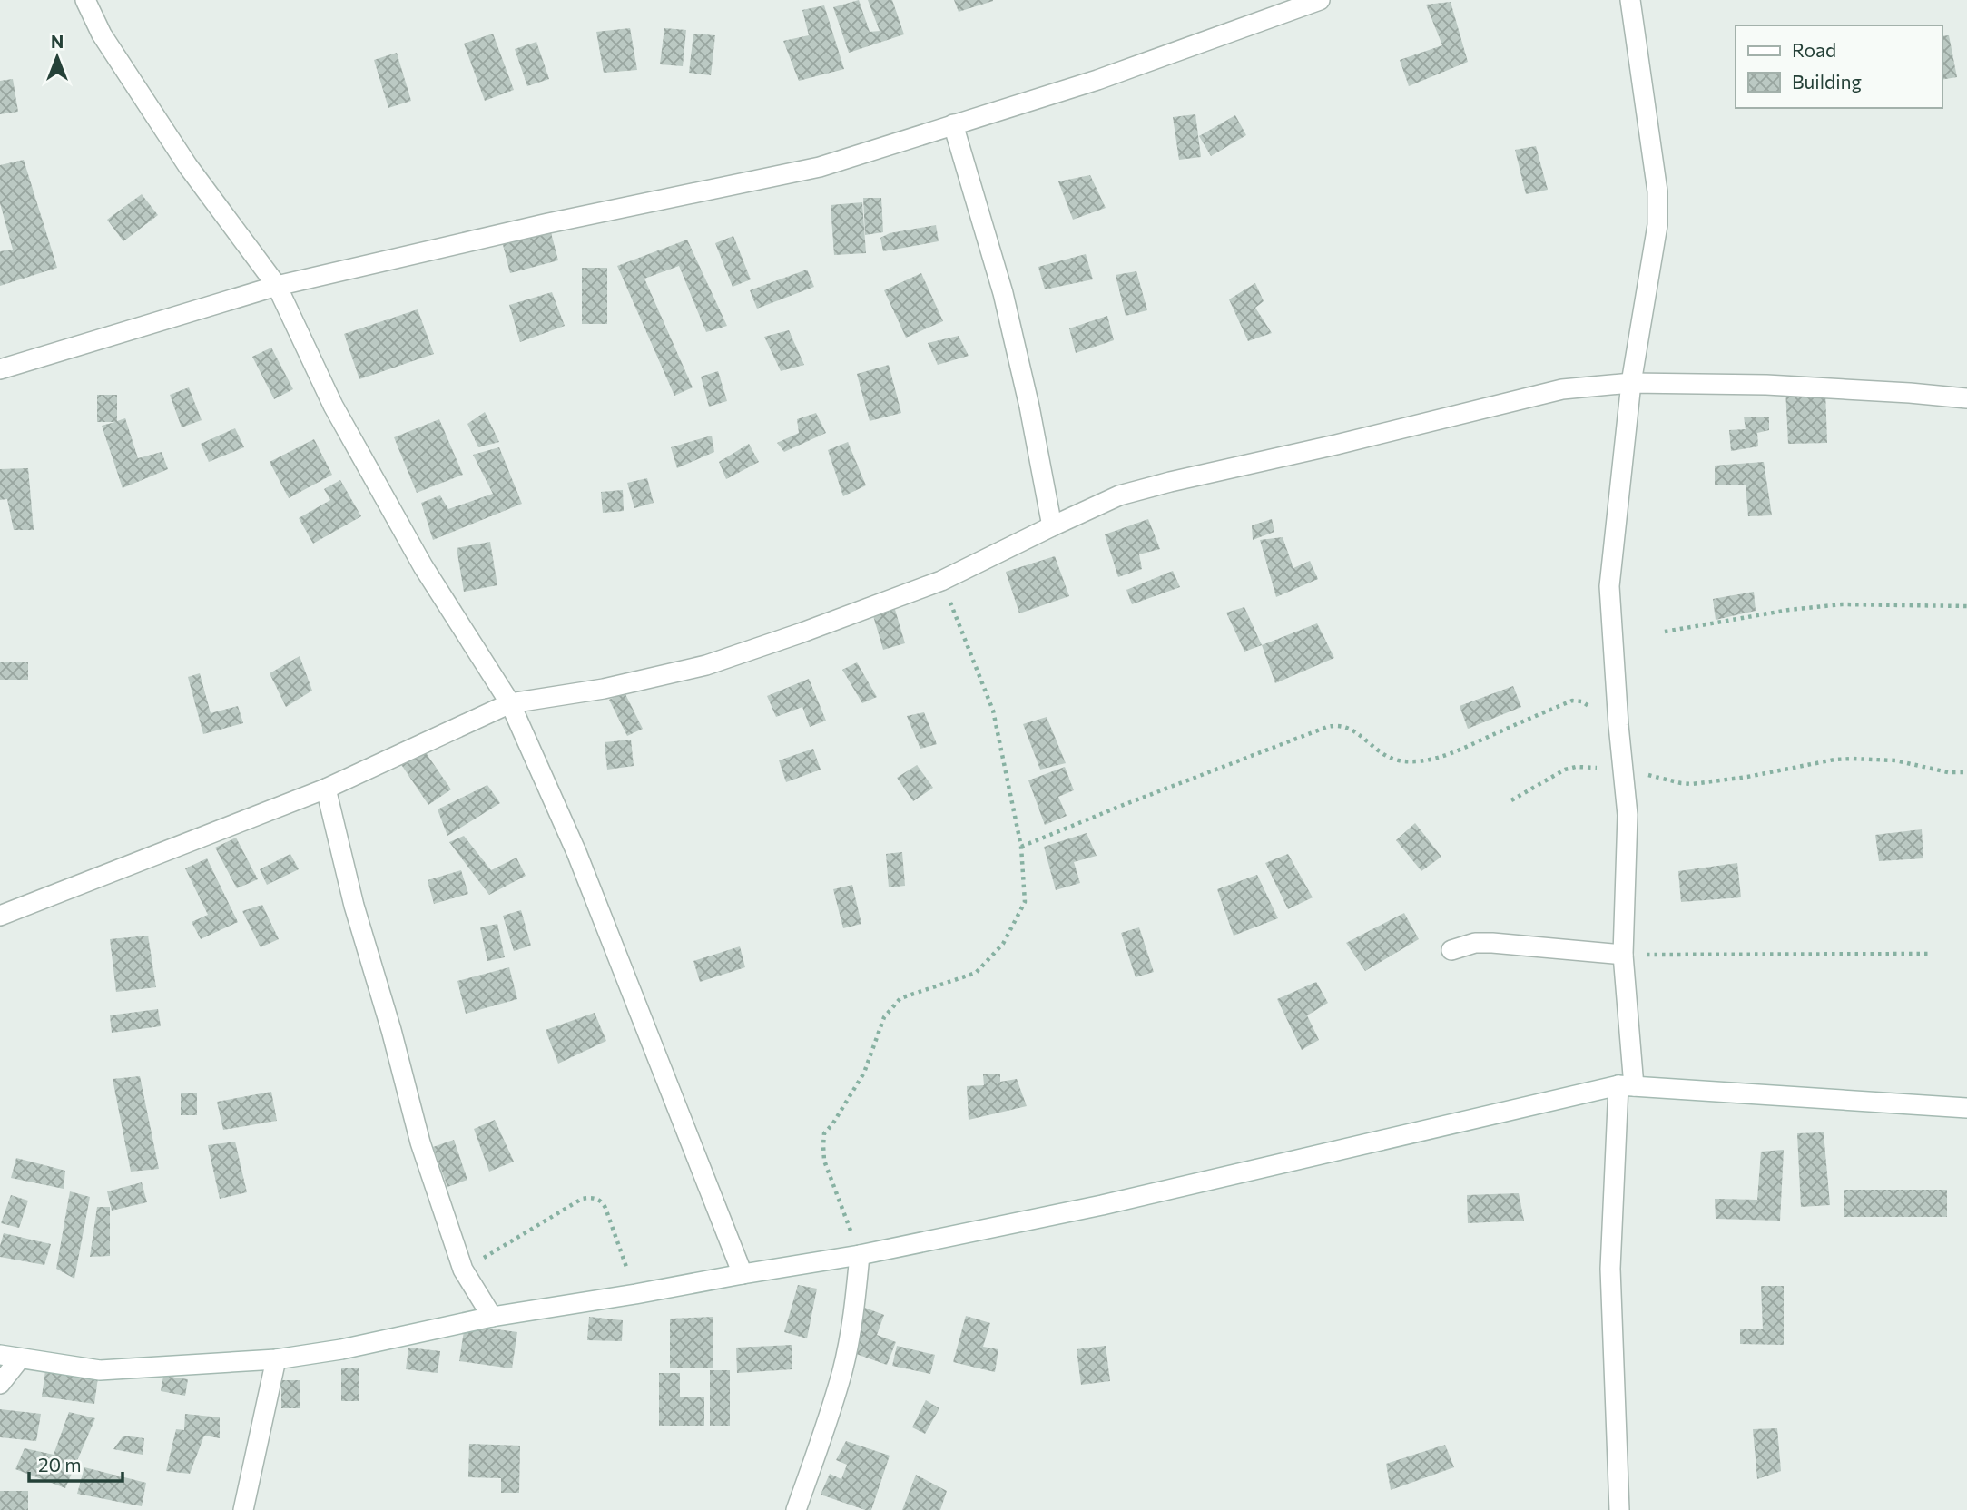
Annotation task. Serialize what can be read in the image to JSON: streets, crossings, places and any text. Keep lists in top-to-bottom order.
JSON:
{
  "legend": ["Road", "Building"],
  "scale_bar": "20 m",
  "north": "top"
}
